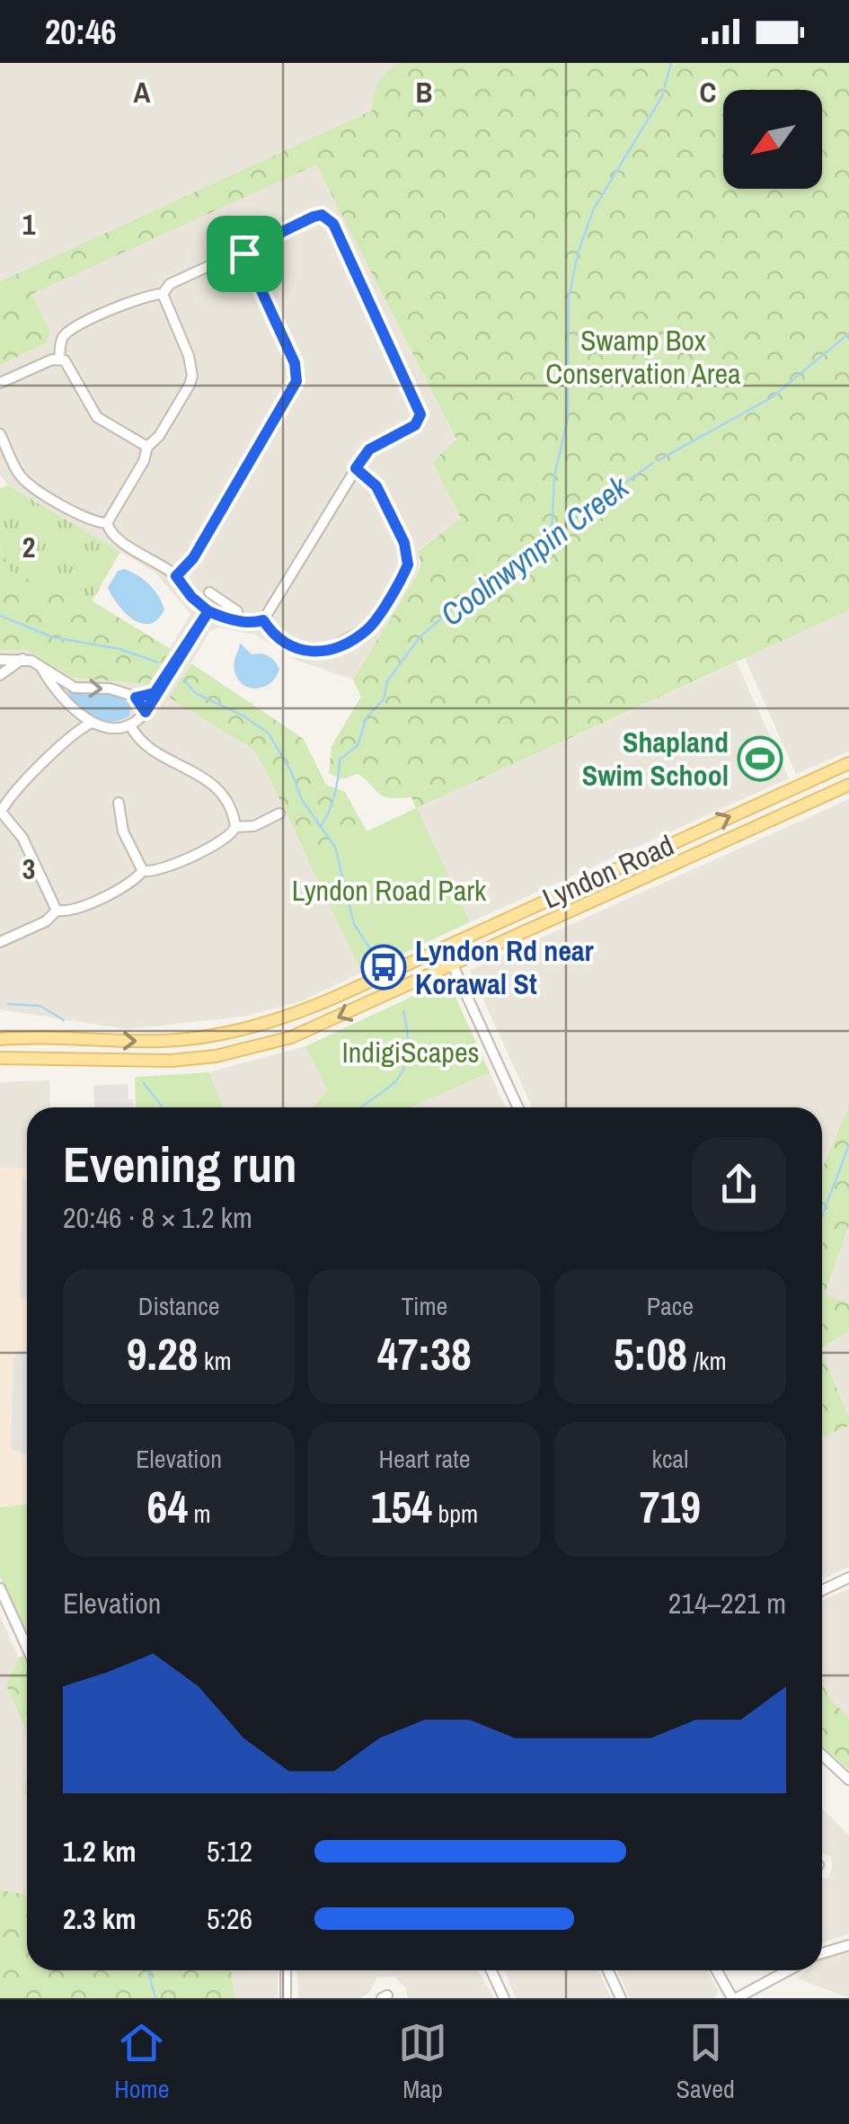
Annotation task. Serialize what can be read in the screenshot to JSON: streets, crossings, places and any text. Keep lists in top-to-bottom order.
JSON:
{
  "streets": {
    "main road": ["Lyndon Road"]
  },
  "water": ["Coolnwynpin Creek"],
  "parks": ["Swamp Box Conservation Area", "Lyndon Road Park", "IndigiScapes"],
  "places": {
    "sports": ["Shapland Swim School"],
    "bus stop": ["Lyndon Rd near Korawal St"]
  },
  "north": "bottom left",
  "page": {
    "status": "20:46",
    "heading": ["Evening run", "20:46 · 8 × 1.2 km"],
    "stats": [
      ["Distance", "9.28 km"],
      ["Time", "47:38"],
      ["Pace", "5:08 /km"],
      ["Elevation", "64 m"],
      ["Heart rate", "154 bpm"],
      ["kcal", "719"]
    ],
    "chart": ["Elevation", "214–221 m"],
    "list": [
      {
        "name": "1.2 km",
        "note": "5:12"
      },
      {
        "name": "2.3 km",
        "note": "5:26"
      }
    ],
    "tabs": ["Home", "Map", "Saved"]
  },
  "grid": {
    "columns": ["A", "B", "C"],
    "rows": ["1", "2", "3"]
  }
}
